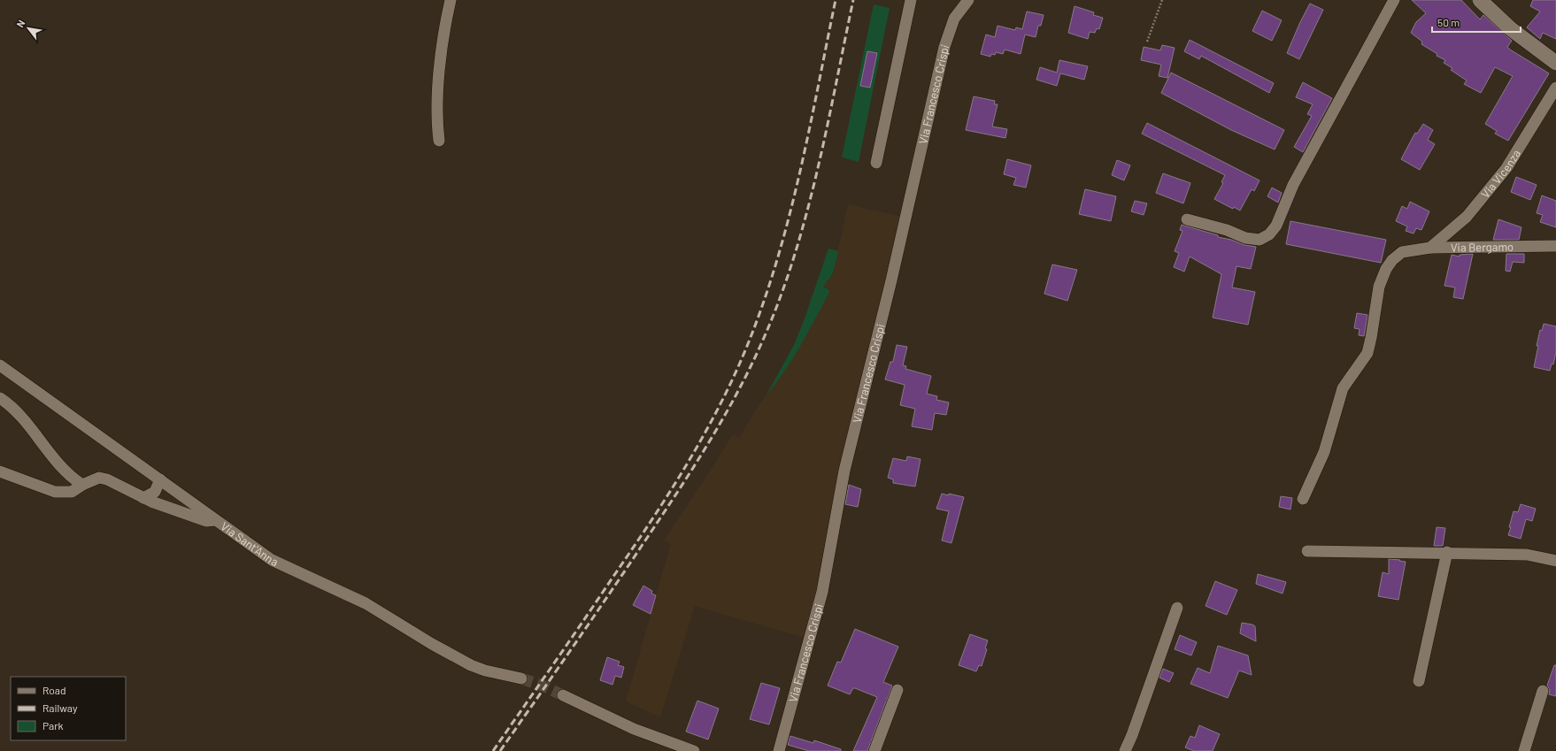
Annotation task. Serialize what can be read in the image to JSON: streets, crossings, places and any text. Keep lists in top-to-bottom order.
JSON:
{
  "streets": {
    "street": [
      "Via Francesco Crispi",
      "Via Vicenza",
      "Via Bergamo",
      "Via Sant'Anna"
    ]
  },
  "crossings": [
    ["Via Vicenza", "Via Bergamo"]
  ],
  "legend": ["Road", "Railway", "Park"],
  "scale_bar": "50 m",
  "north": "top left"
}
